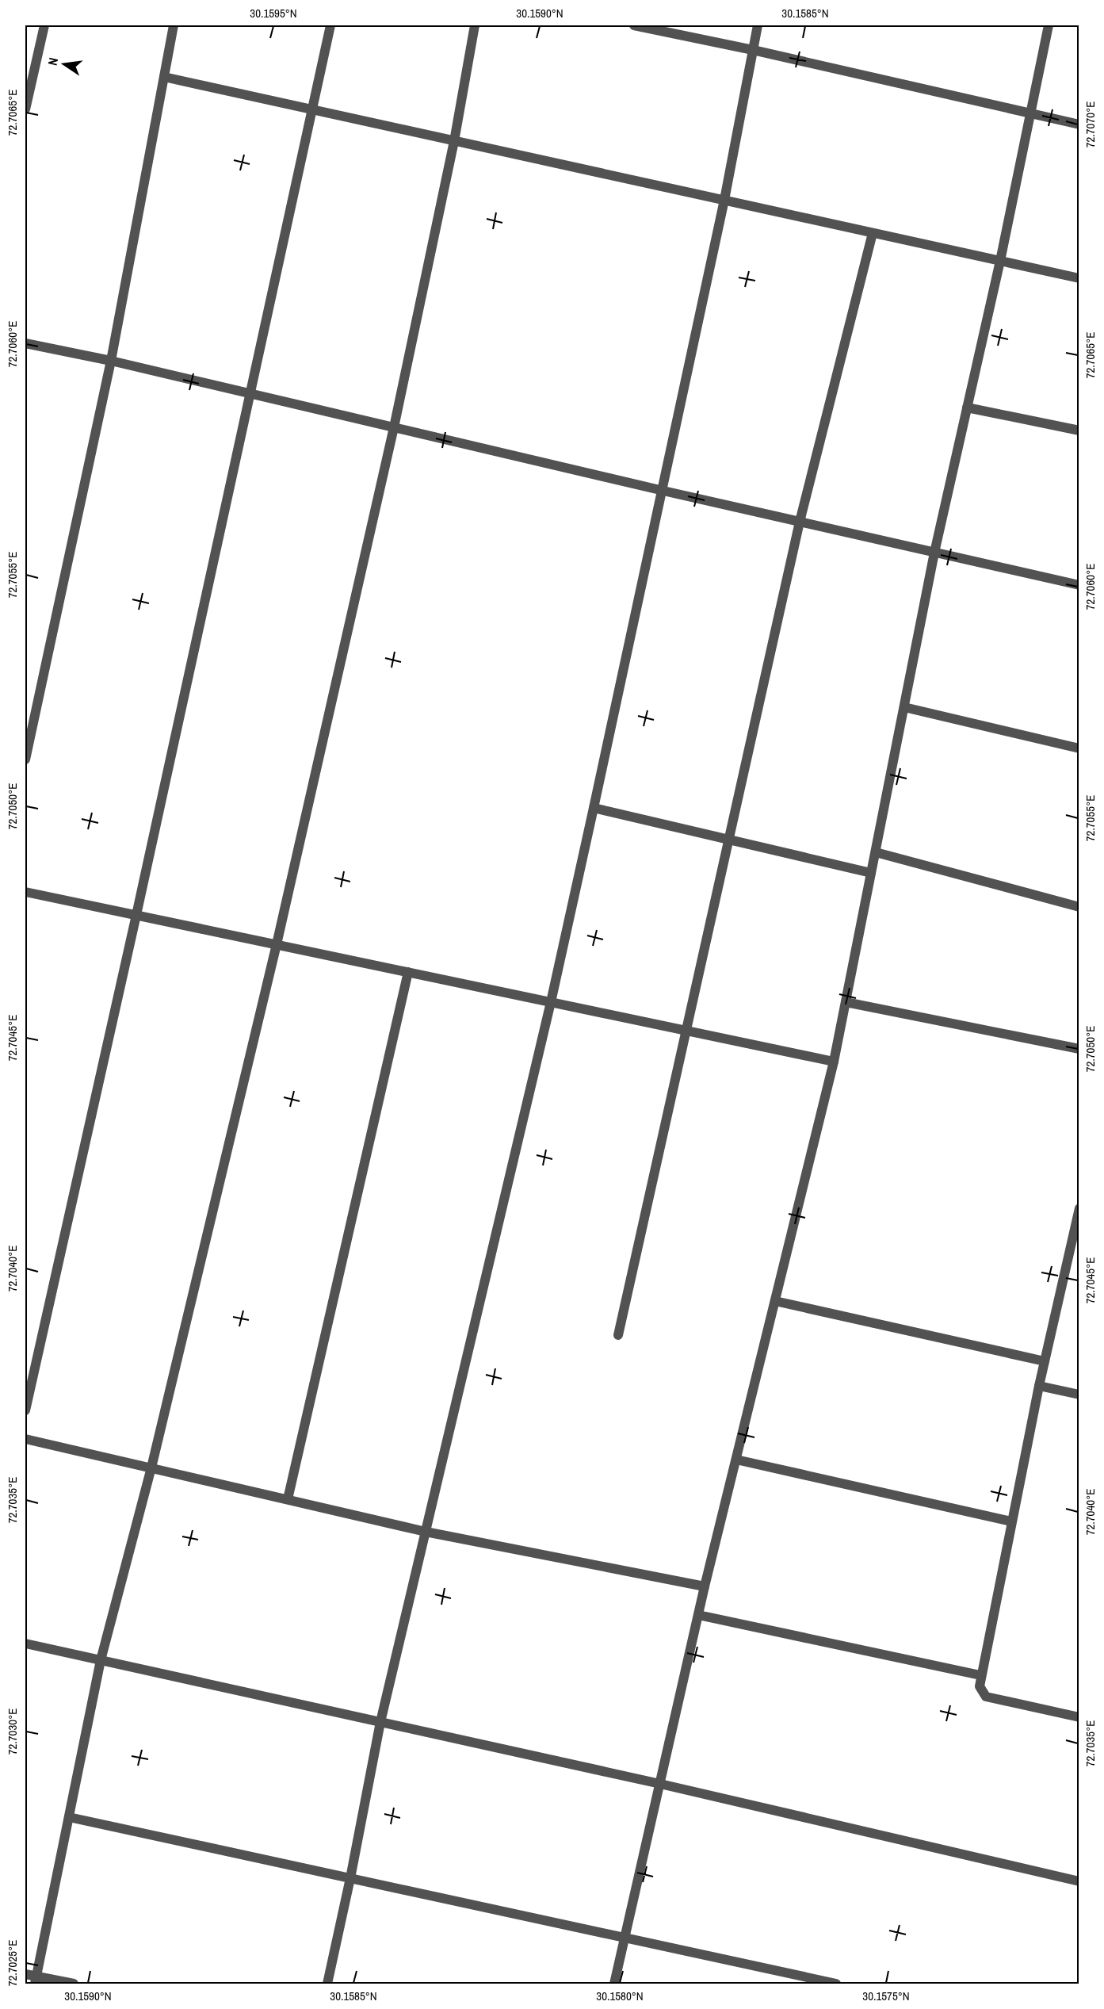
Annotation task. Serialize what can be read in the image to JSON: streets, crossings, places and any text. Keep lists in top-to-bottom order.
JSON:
{
  "north": "left",
  "coordinates": [
    "30.1595°N",
    "30.1590°N",
    "30.1585°N",
    "72.7065°E",
    "72.7070°E",
    "72.7060°E",
    "72.7055°E",
    "72.7050°E",
    "72.7045°E",
    "72.7040°E",
    "72.7035°E",
    "72.7030°E",
    "72.7025°E",
    "30.1580°N",
    "30.1575°N"
  ]
}
